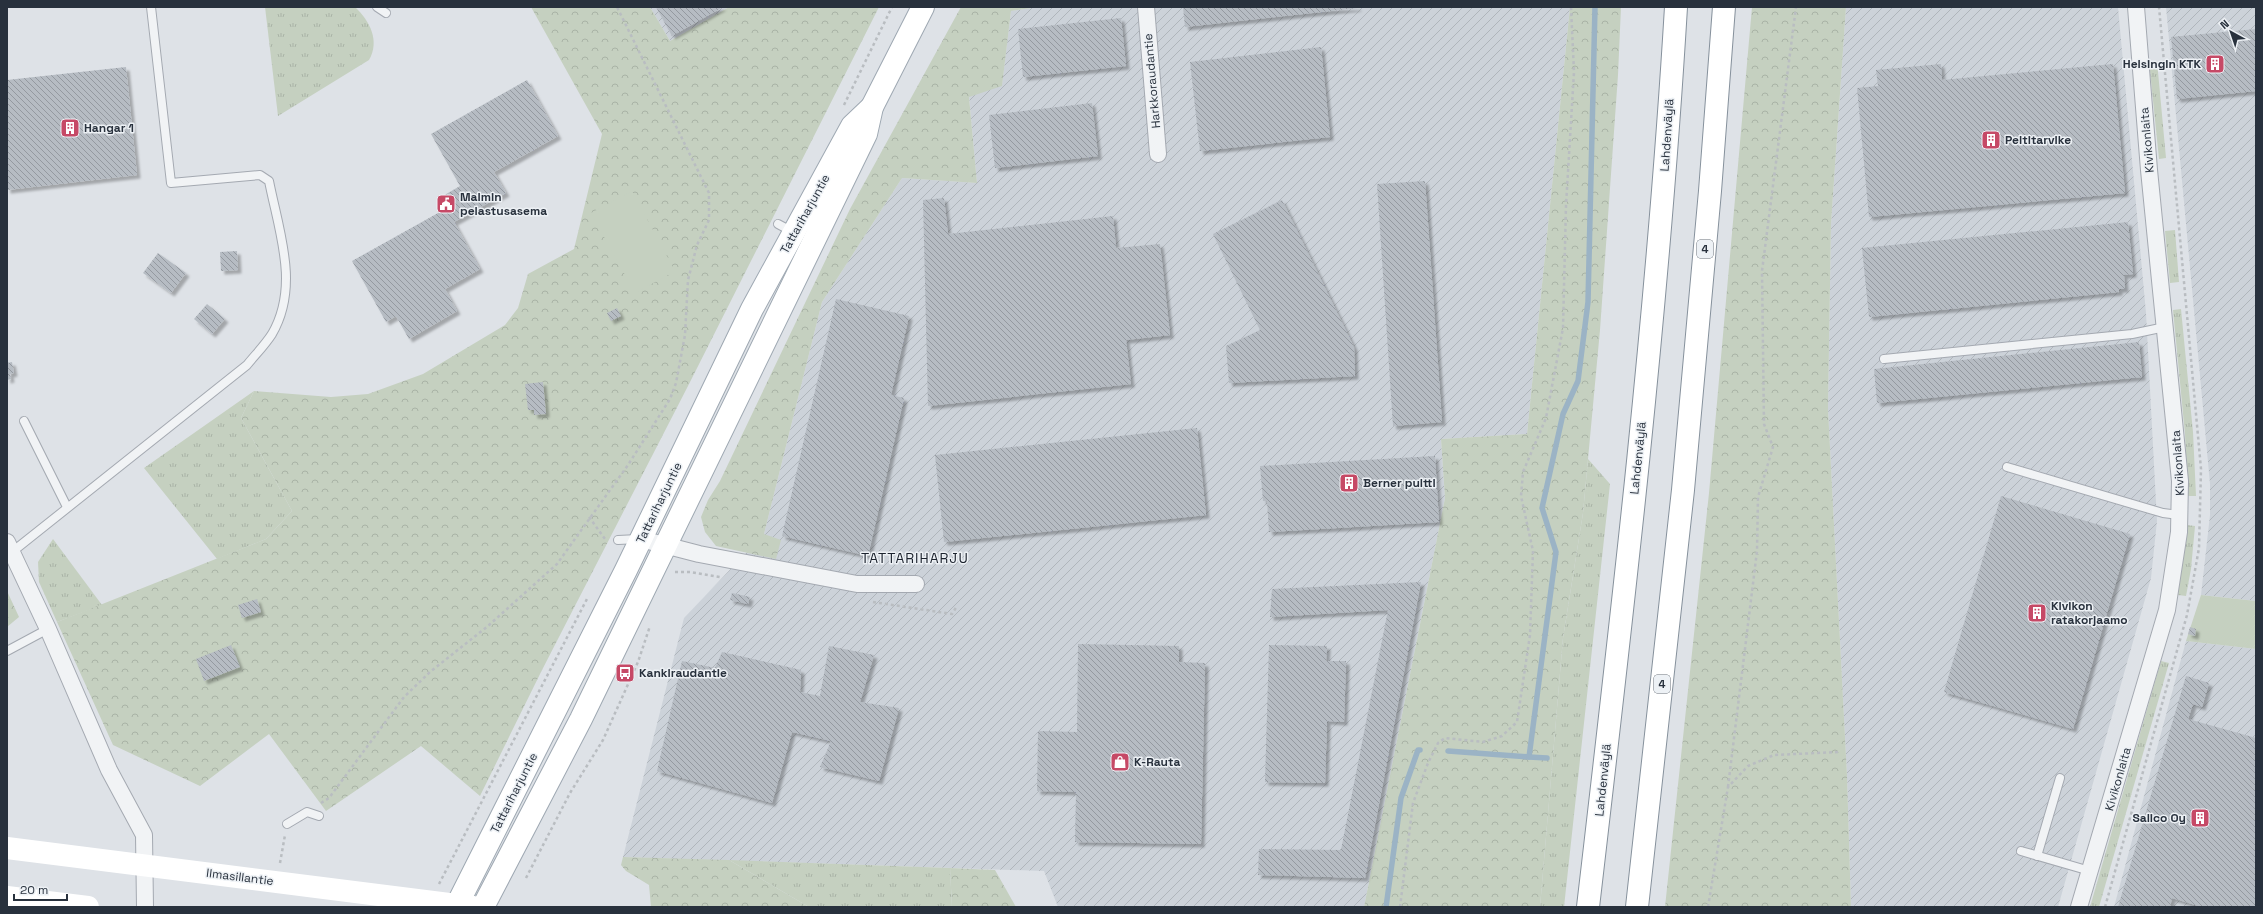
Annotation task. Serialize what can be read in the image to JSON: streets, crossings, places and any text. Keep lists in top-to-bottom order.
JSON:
{
  "streets": {
    "main road": [
      "Lahdenväylä",
      "Tattariharjuntie",
      "4",
      "Ilmasillantie"
    ],
    "street": ["Harkkoraudantie", "Kivikonlaita"]
  },
  "crossings": [
    ["Tattariharjuntie", "Ilmasillantie"]
  ],
  "districts": ["TATTARIHARJU"],
  "places": {
    "building": [
      "Helsingin KTK",
      "Hangar 1",
      "Peltitarvike",
      "Berner pultti",
      "Kivikon ratakorjaamo",
      "Salico Oy"
    ],
    "public building": ["Malmin pelastusasema"],
    "bus stop": ["Kankiraudantie"],
    "shop": ["K-Rauta"]
  },
  "scale_bar": "20 m",
  "north": "top left"
}
